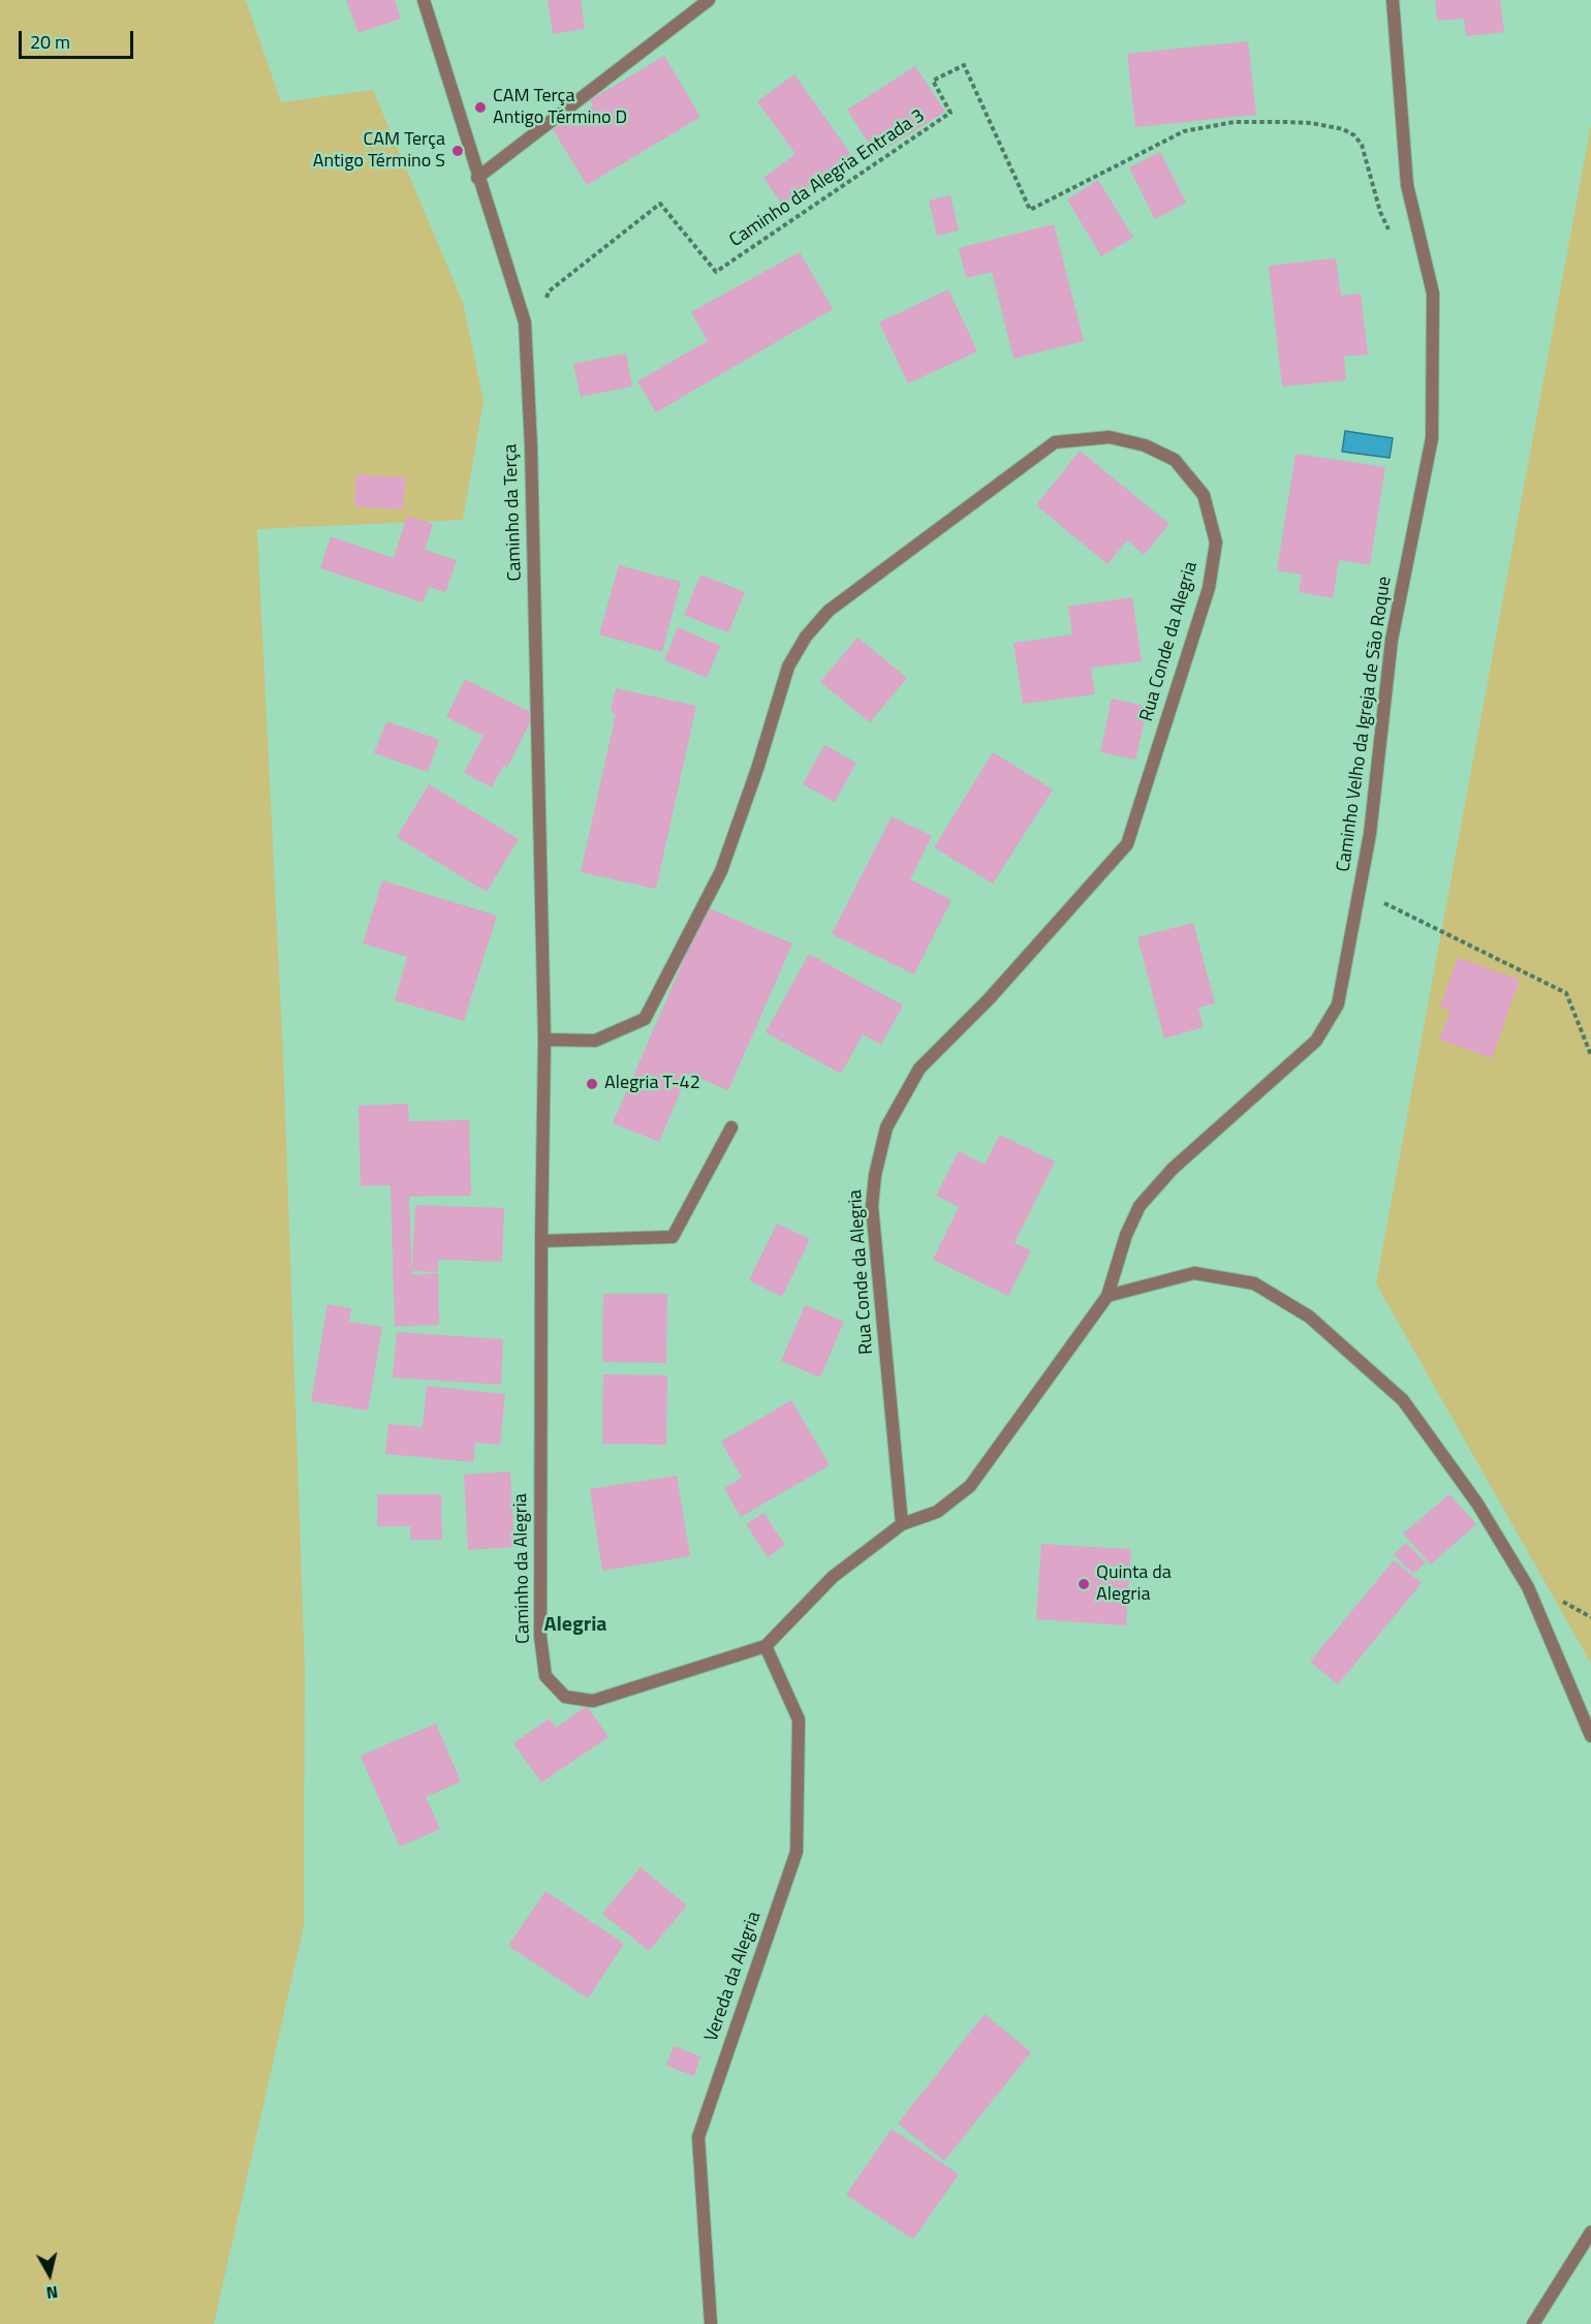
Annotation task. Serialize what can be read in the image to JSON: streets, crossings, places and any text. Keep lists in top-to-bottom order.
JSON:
{
  "streets": {
    "street": [
      "Caminho da Terça",
      "Rua Conde da Alegria",
      "Caminho Velho da Igreja de São Roque",
      "Caminho da Alegria",
      "Vereda da Alegria"
    ],
    "path": ["Caminho da Alegria Entrada 3"]
  },
  "crossings": [
    ["Caminho da Terça", "Rua Conde da Alegria"],
    ["Caminho da Terça", "Caminho da Alegria"],
    ["Rua Conde da Alegria", "Caminho Velho da Igreja de São Roque"],
    ["Rua Conde da Alegria", "Caminho da Alegria"],
    ["Caminho Velho da Igreja de São Roque", "Caminho da Alegria"],
    ["Caminho da Alegria", "Vereda da Alegria"]
  ],
  "districts": ["Alegria"],
  "places": [
    "CAM Terça Antigo Término D",
    "CAM Terça Antigo Término S",
    "Alegria T-42",
    "Quinta da Alegria"
  ],
  "scale_bar": "20 m",
  "north": "bottom"
}
